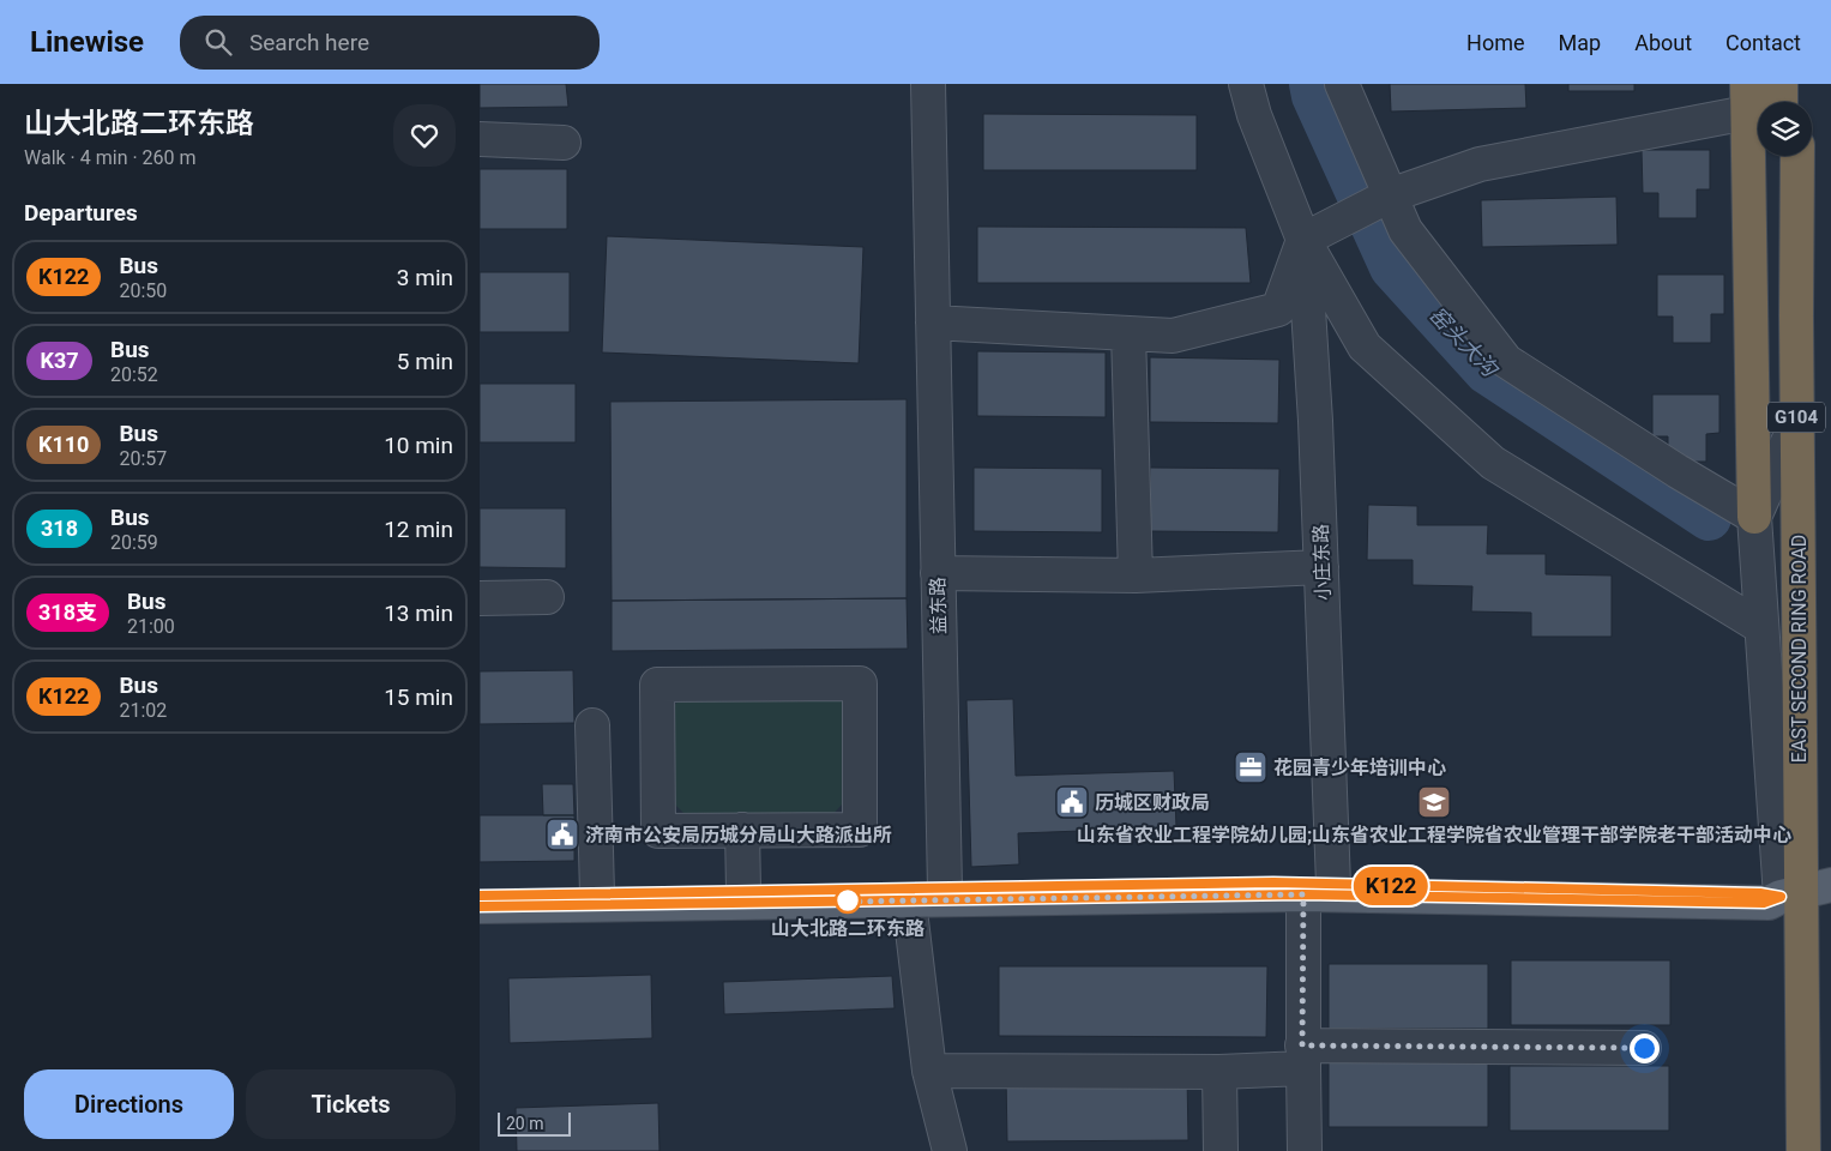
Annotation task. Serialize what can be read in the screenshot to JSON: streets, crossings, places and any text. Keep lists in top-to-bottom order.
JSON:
{
  "streets": {
    "highway": ["G104", "EAST SECOND RING ROAD"],
    "street": ["小庄东路", "益东路"]
  },
  "water": ["窑头大沟"],
  "places": {
    "office": ["花园青少年培训中心"],
    "public building": ["历城区财政局", "济南市公安局历城分局山大路派出所"],
    "school or university": ["山东省农业工程学院幼儿园;山东省农业工程学院省农业管理干部学院老干部活动中心"],
    "other": ["山大北路二环东路"]
  },
  "lines": ["bus line K122"],
  "scale_bar": "20 m",
  "page": {
    "header": "Linewise",
    "search": "Search here",
    "nav": [
      "Home",
      "Map",
      "About",
      "Contact"
    ],
    "heading": [
      ["山大北路二环东路", "Walk · 4 min · 260 m"],
      "Departures"
    ],
    "on_map": "K122",
    "list": [
      {
        "mark": "K122",
        "name": "Bus",
        "note": "20:50",
        "value": "3 min"
      },
      {
        "mark": "K37",
        "name": "Bus",
        "note": "20:52",
        "value": "5 min"
      },
      {
        "mark": "K110",
        "name": "Bus",
        "note": "20:57",
        "value": "10 min"
      },
      {
        "mark": "318",
        "name": "Bus",
        "note": "20:59",
        "value": "12 min"
      },
      {
        "mark": "318支",
        "name": "Bus",
        "note": "21:00",
        "value": "13 min"
      },
      {
        "mark": "K122",
        "name": "Bus",
        "note": "21:02",
        "value": "15 min"
      }
    ],
    "buttons": ["Directions", "Tickets"],
    "scale": "20 m"
  }
}
